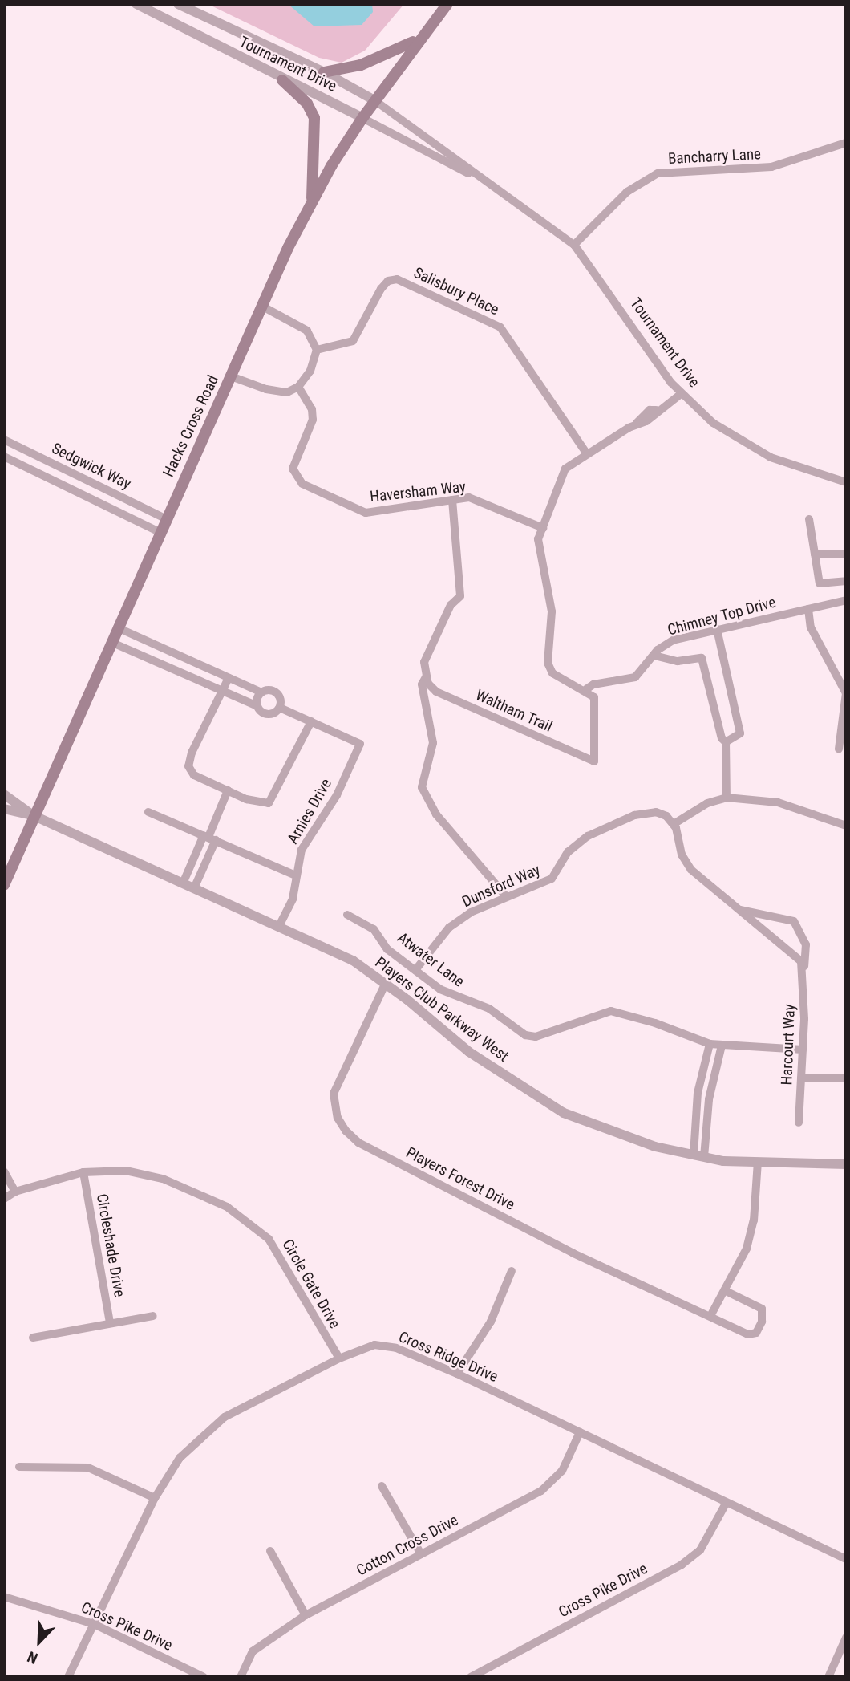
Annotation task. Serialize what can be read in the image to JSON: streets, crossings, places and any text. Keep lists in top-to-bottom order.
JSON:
{
  "streets": {
    "main road": ["Hacks Cross Road"],
    "street": [
      "Tournament Drive",
      "Bancharry Lane",
      "Salisbury Place",
      "Sedgwick Way",
      "Haversham Way",
      "Chimney Top Drive",
      "Waltham Trail",
      "Arnies Drive",
      "Dunsford Way",
      "Atwater Lane",
      "Players Club Parkway West",
      "Harcourt Way",
      "Players Forest Drive",
      "Circleshade Drive",
      "Circle Gate Drive",
      "Cross Ridge Drive",
      "Cotton Cross Drive",
      "Cross Pike Drive"
    ]
  },
  "crossings": [
    ["Tournament Drive", "Bancharry Lane"],
    ["Tournament Drive", "Hacks Cross Road"],
    ["Hacks Cross Road", "Sedgwick Way"],
    ["Hacks Cross Road", "Players Club Parkway West"],
    ["Chimney Top Drive", "Waltham Trail"],
    ["Arnies Drive", "Players Club Parkway West"],
    ["Dunsford Way", "Atwater Lane"],
    ["Dunsford Way", "Harcourt Way"],
    ["Atwater Lane", "Harcourt Way"],
    ["Players Club Parkway West", "Players Forest Drive"],
    ["Circleshade Drive", "Circle Gate Drive"],
    ["Circle Gate Drive", "Cross Ridge Drive"],
    ["Cross Ridge Drive", "Cotton Cross Drive"],
    ["Cross Ridge Drive", "Cross Pike Drive"]
  ],
  "north": "bottom left"
}
